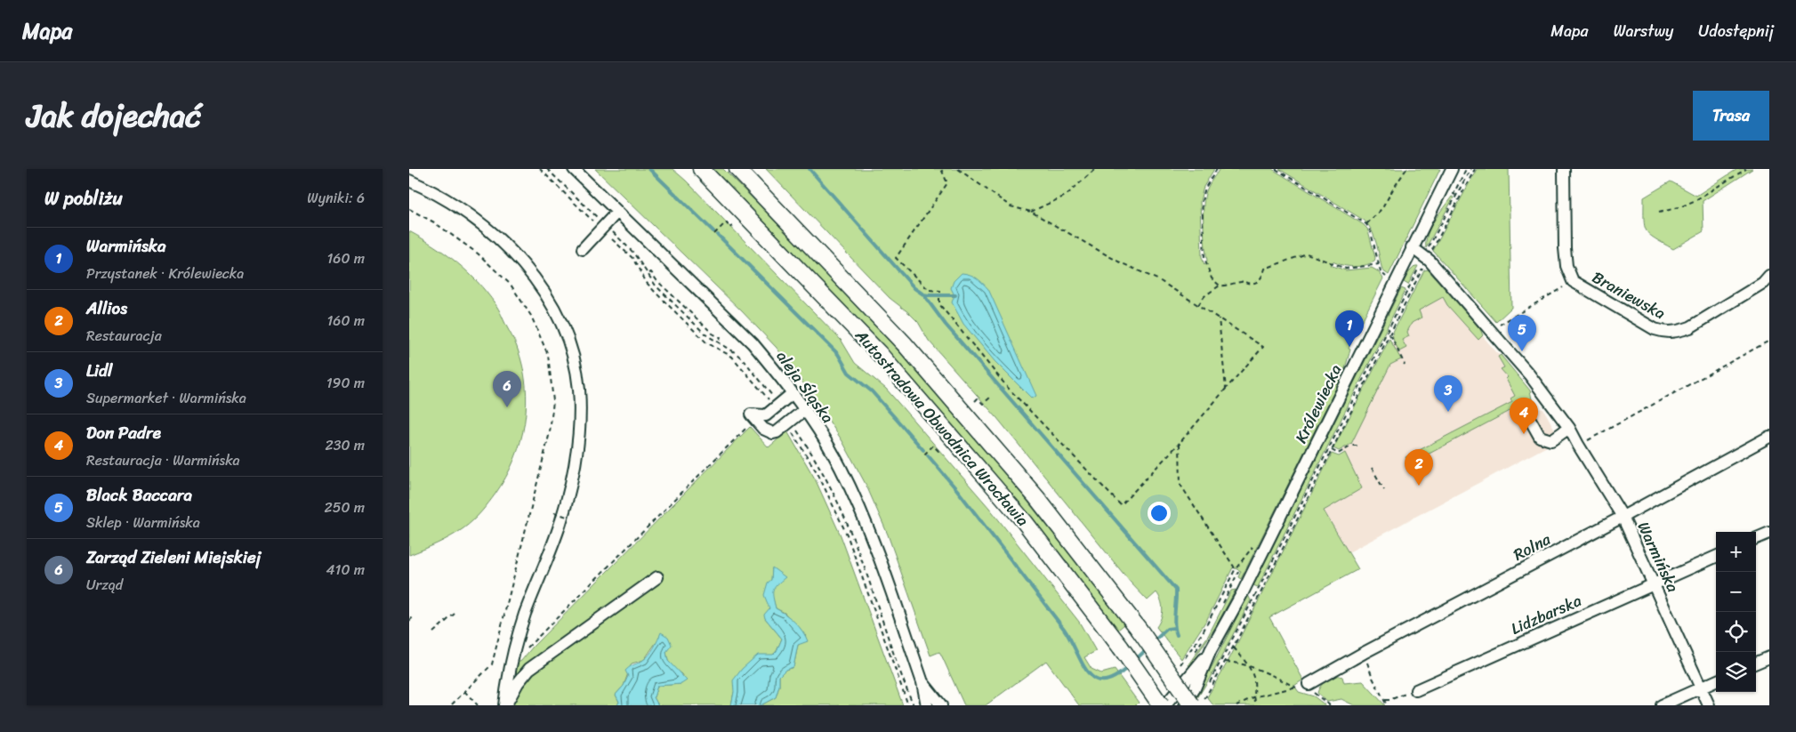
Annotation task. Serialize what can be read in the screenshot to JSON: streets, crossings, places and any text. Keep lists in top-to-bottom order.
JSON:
{
  "streets": {
    "highway": ["Autostradowa Obwodnica Wrocławia"],
    "street": [
      "Braniewska",
      "aleja Śląska",
      "Królewiecka",
      "Rolna",
      "Warmińska",
      "Lidzbarska"
    ]
  },
  "crossings": [
    ["Królewiecka", "Warmińska"],
    ["Rolna", "Warmińska"],
    ["Warmińska", "Lidzbarska"]
  ],
  "page": {
    "header": "Mapa",
    "nav": ["Mapa", "Warstwy", "Udostępnij"],
    "title": "Jak dojechać",
    "buttons": "Trasa",
    "heading": ["W pobliżu", "Wyniki: 6"],
    "list": [
      {
        "mark": "1",
        "name": "Warmińska",
        "note": "Przystanek · Królewiecka",
        "value": "160 m"
      },
      {
        "mark": "2",
        "name": "Allios",
        "note": "Restauracja",
        "value": "160 m"
      },
      {
        "mark": "3",
        "name": "Lidl",
        "note": "Supermarket · Warmińska",
        "value": "190 m"
      },
      {
        "mark": "4",
        "name": "Don Padre",
        "note": "Restauracja · Warmińska",
        "value": "230 m"
      },
      {
        "mark": "5",
        "name": "Black Baccara",
        "note": "Sklep · Warmińska",
        "value": "250 m"
      },
      {
        "mark": "6",
        "name": "Zarząd Zieleni Miejskiej",
        "note": "Urząd",
        "value": "410 m"
      }
    ],
    "pins": [
      "1",
      "5",
      "6",
      "3",
      "4",
      "2"
    ],
    "map_buttons": ["+", "−"]
  }
}
